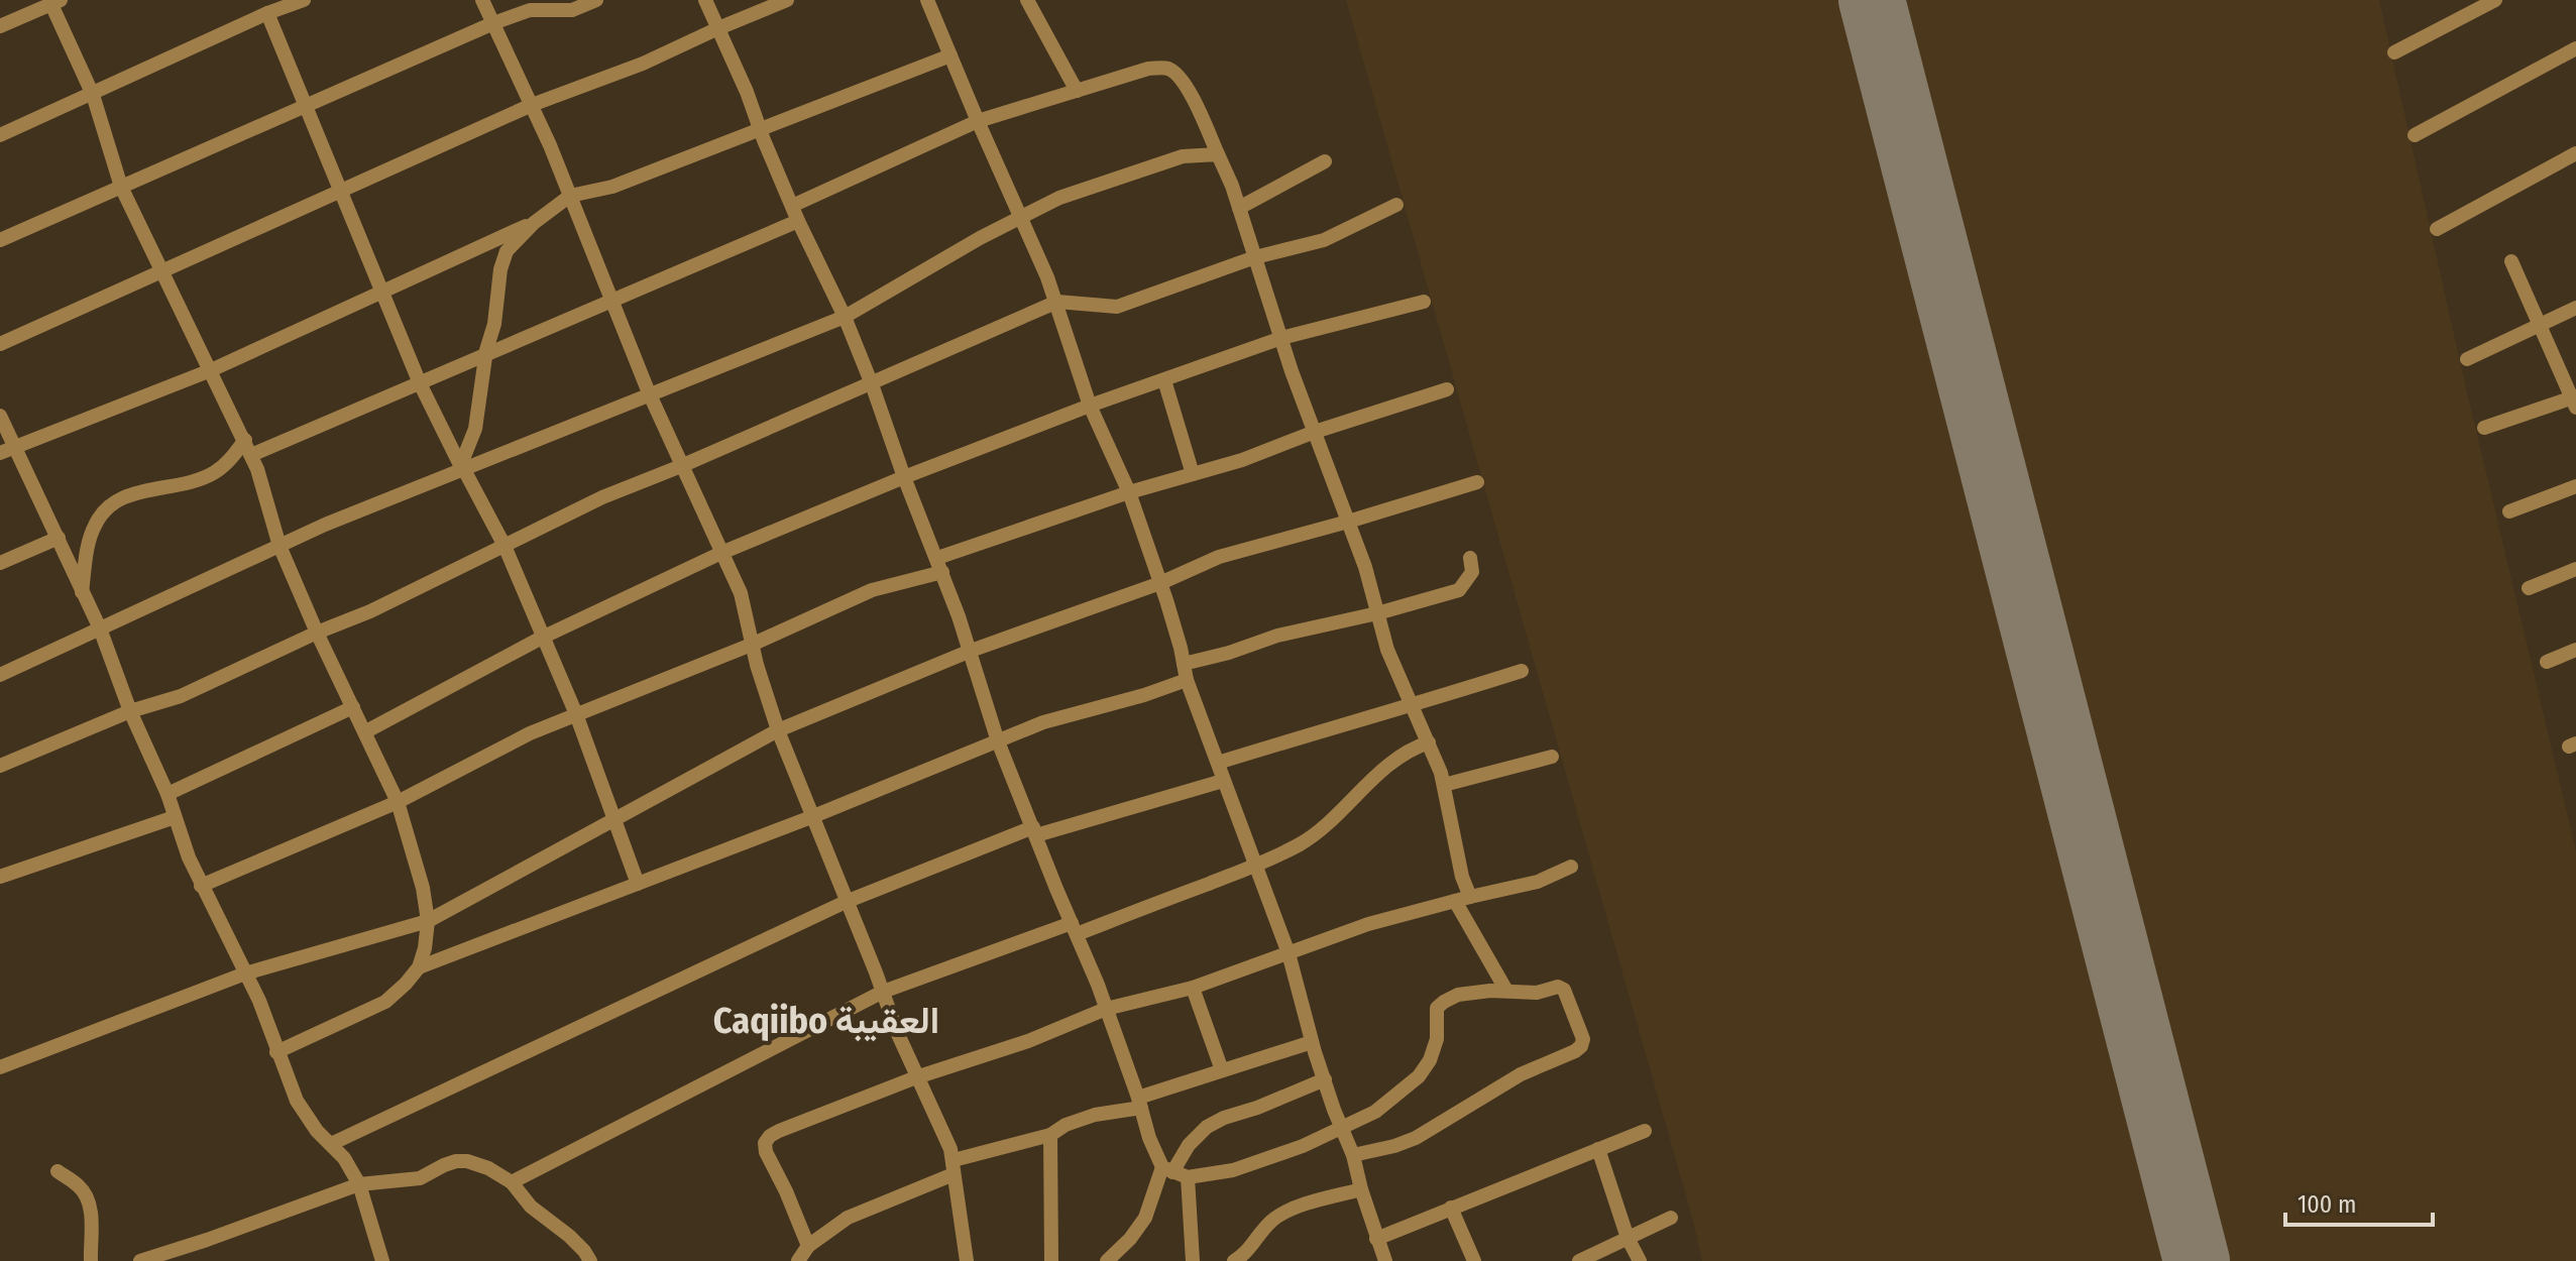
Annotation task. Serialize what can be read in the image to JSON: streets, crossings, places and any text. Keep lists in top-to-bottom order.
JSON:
{
  "districts": ["Caqiibo العقيبة"],
  "scale_bar": "100 m"
}
